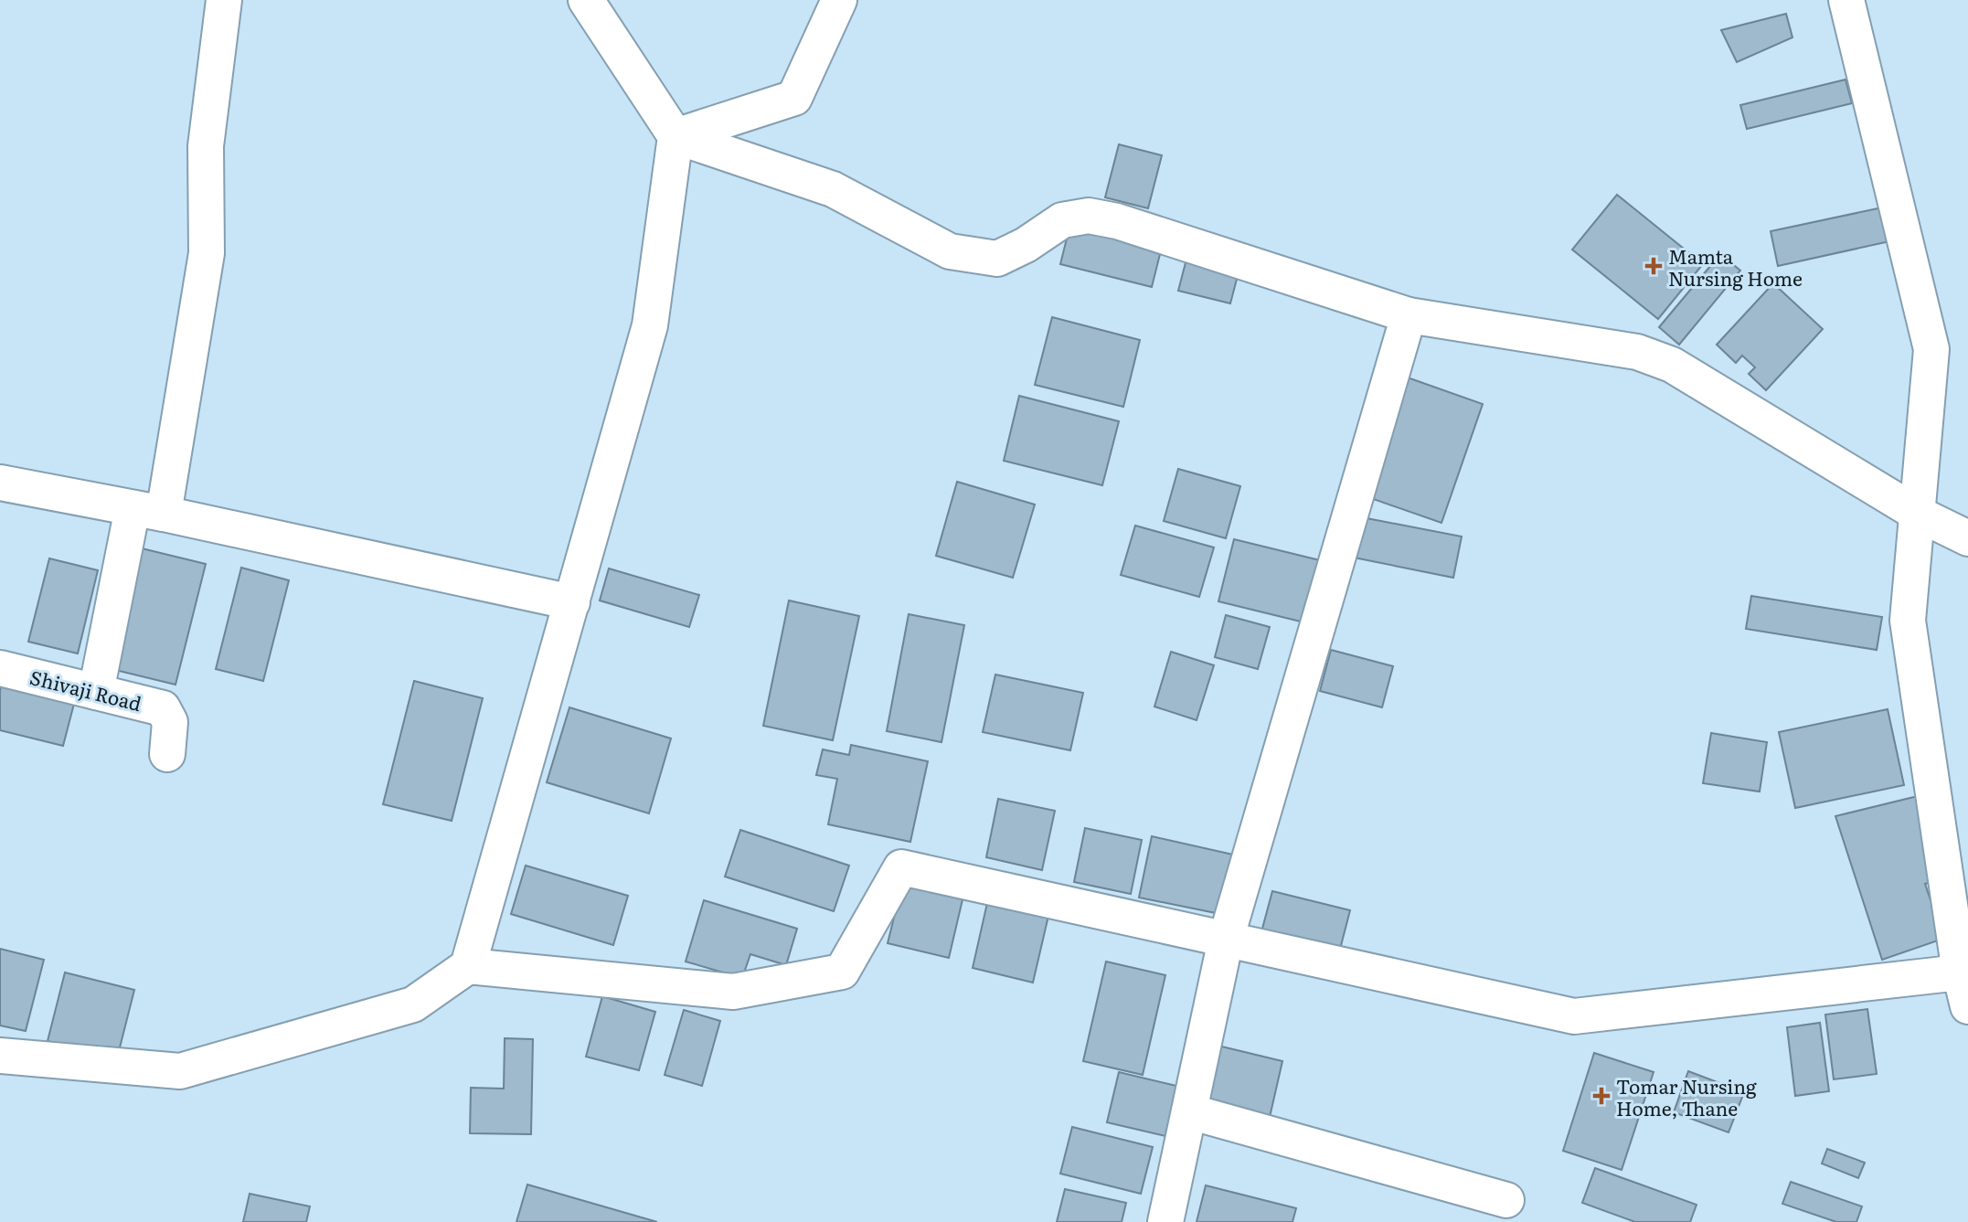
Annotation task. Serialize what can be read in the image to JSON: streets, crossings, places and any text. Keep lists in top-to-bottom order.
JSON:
{
  "streets": {
    "street": ["Shivaji Road"]
  },
  "places": {
    "health": ["Mamta Nursing Home", "Tomar Nursing Home, Thane"]
  }
}
